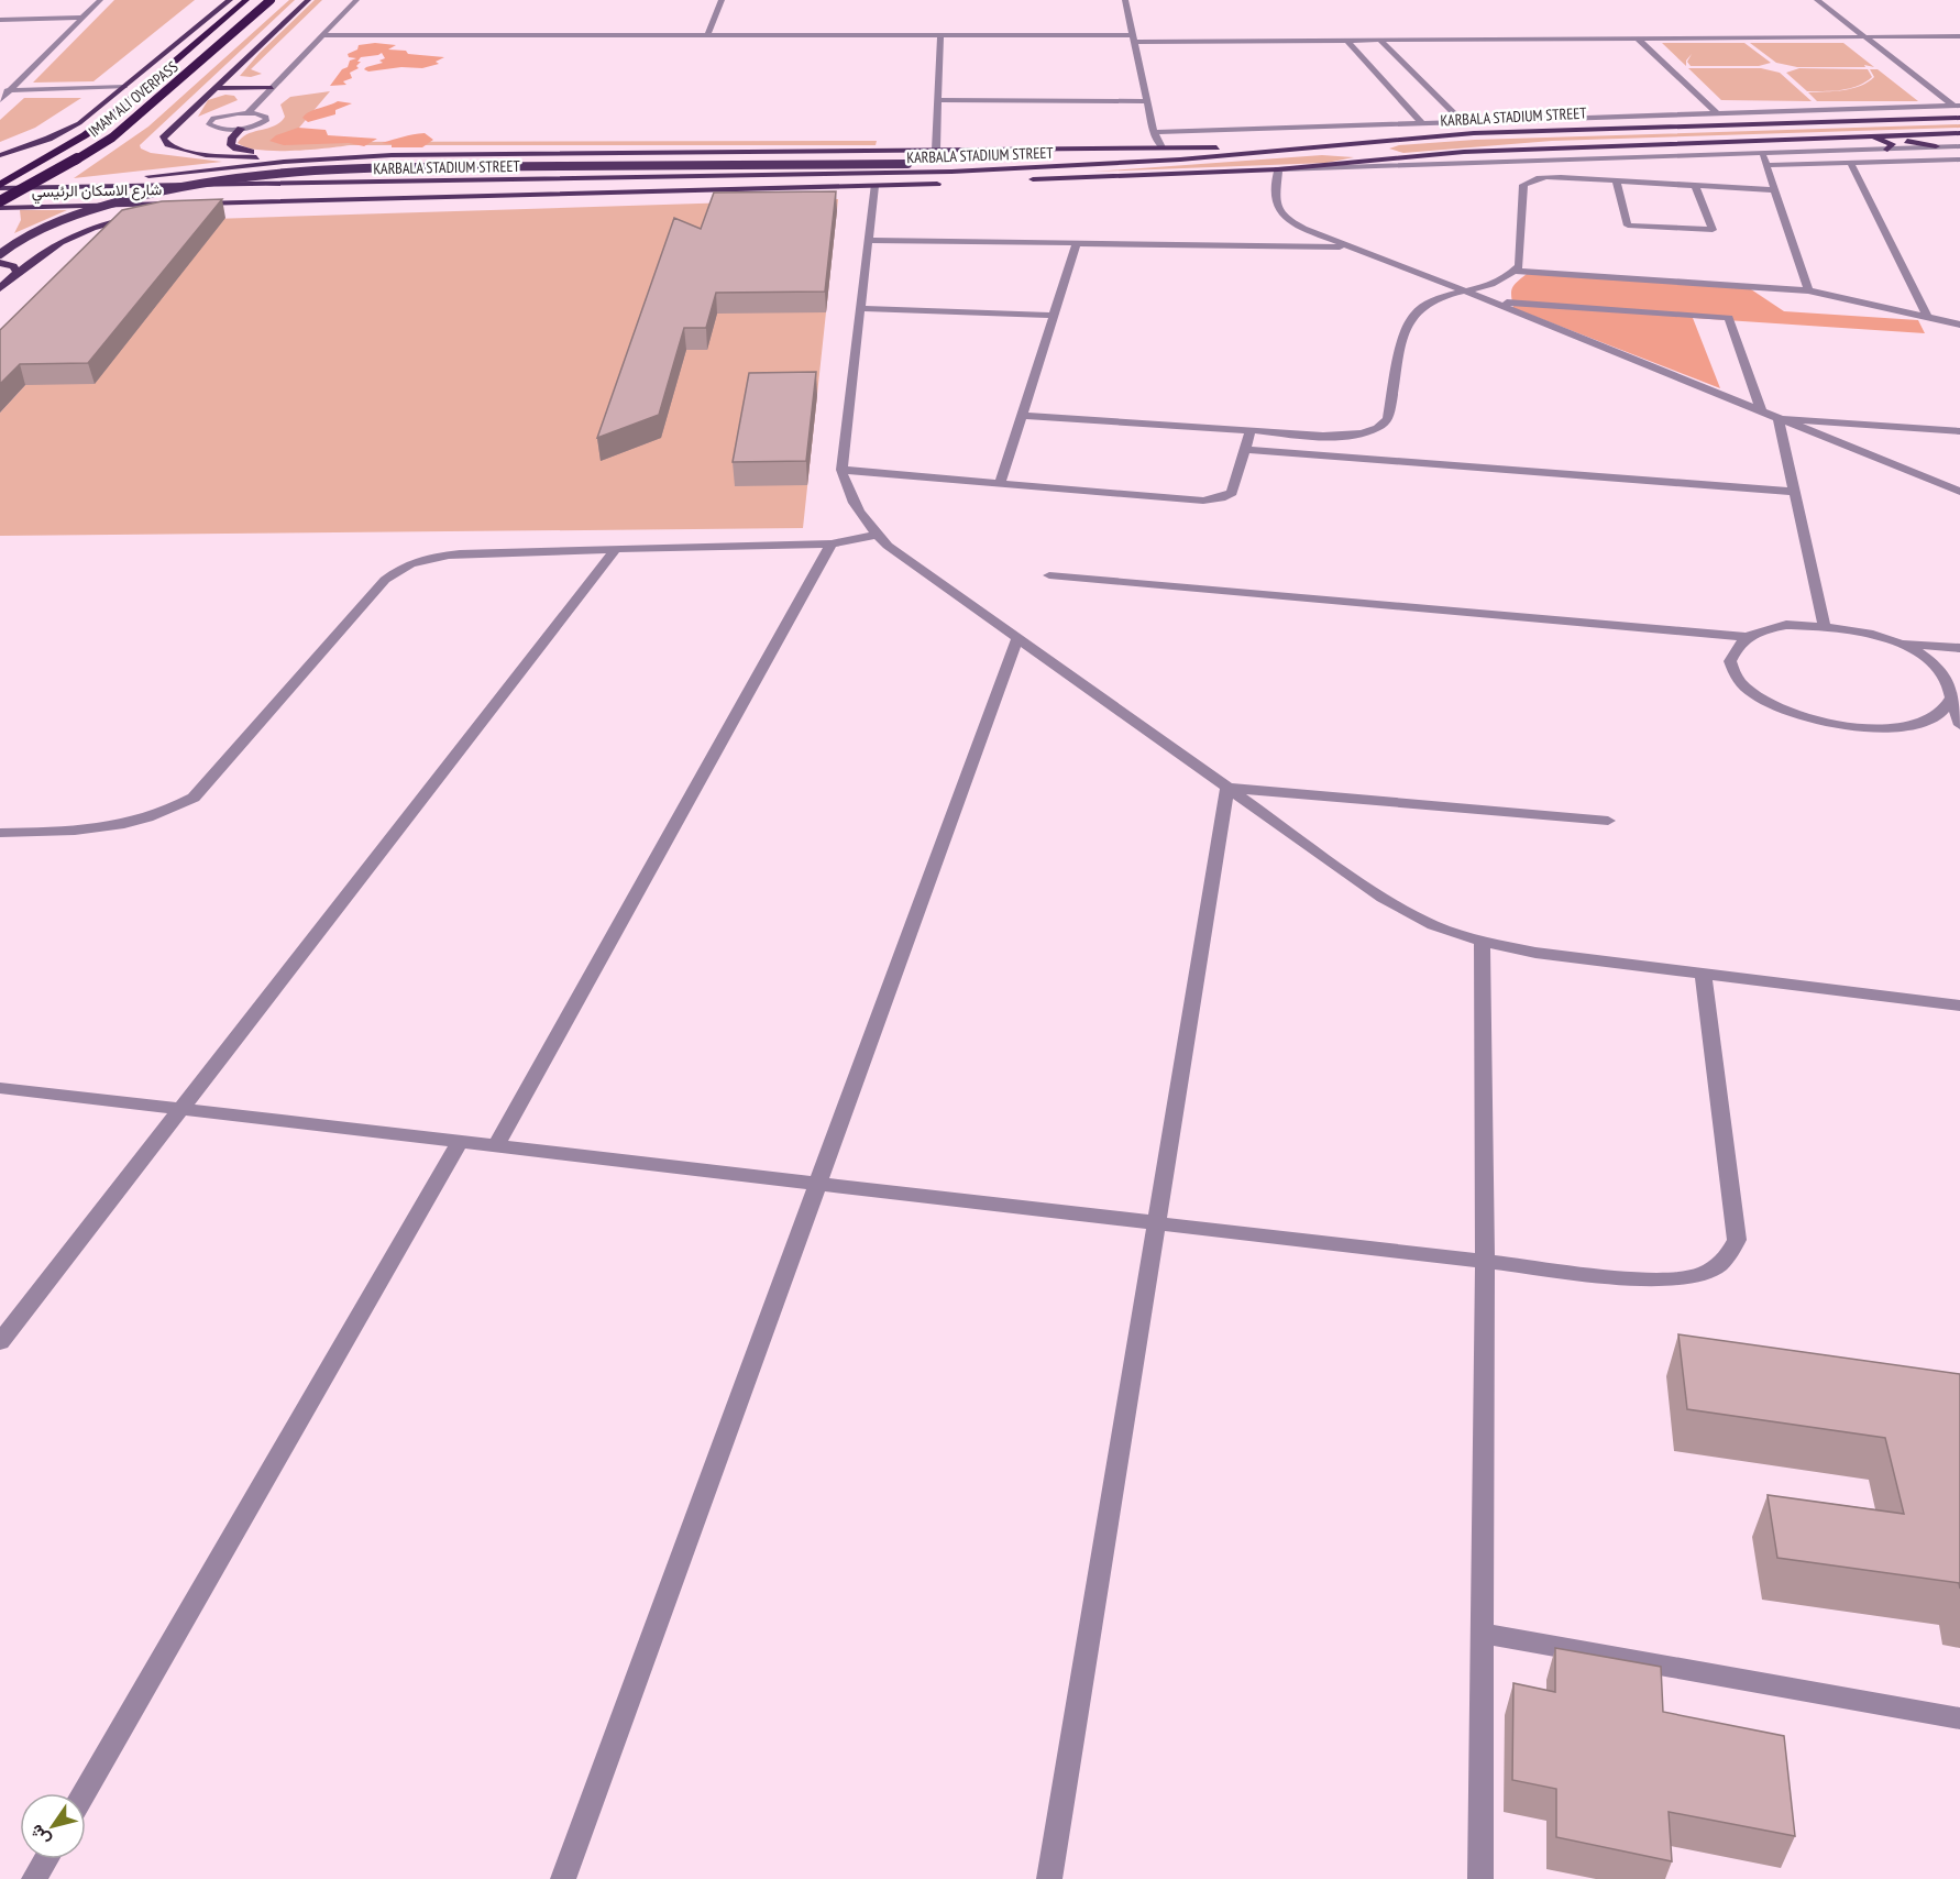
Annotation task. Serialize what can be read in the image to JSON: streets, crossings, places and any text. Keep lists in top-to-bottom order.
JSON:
{
  "streets": {
    "highway": ["IMAM ALI OVERPASS"],
    "main road": ["KARBALA STADIUM STREET", "شارع الاسكان الرئيسي"]
  },
  "crossings": [
    ["IMAM ALI OVERPASS", "KARBALA STADIUM STREET"]
  ],
  "north": "bottom left"
}
